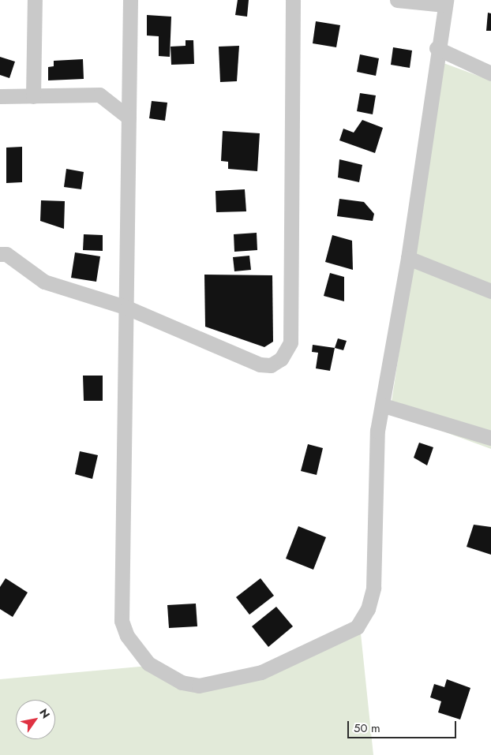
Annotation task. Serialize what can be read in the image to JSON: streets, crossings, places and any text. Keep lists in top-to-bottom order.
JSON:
{
  "scale_bar": "50 m",
  "north": "top right"
}
